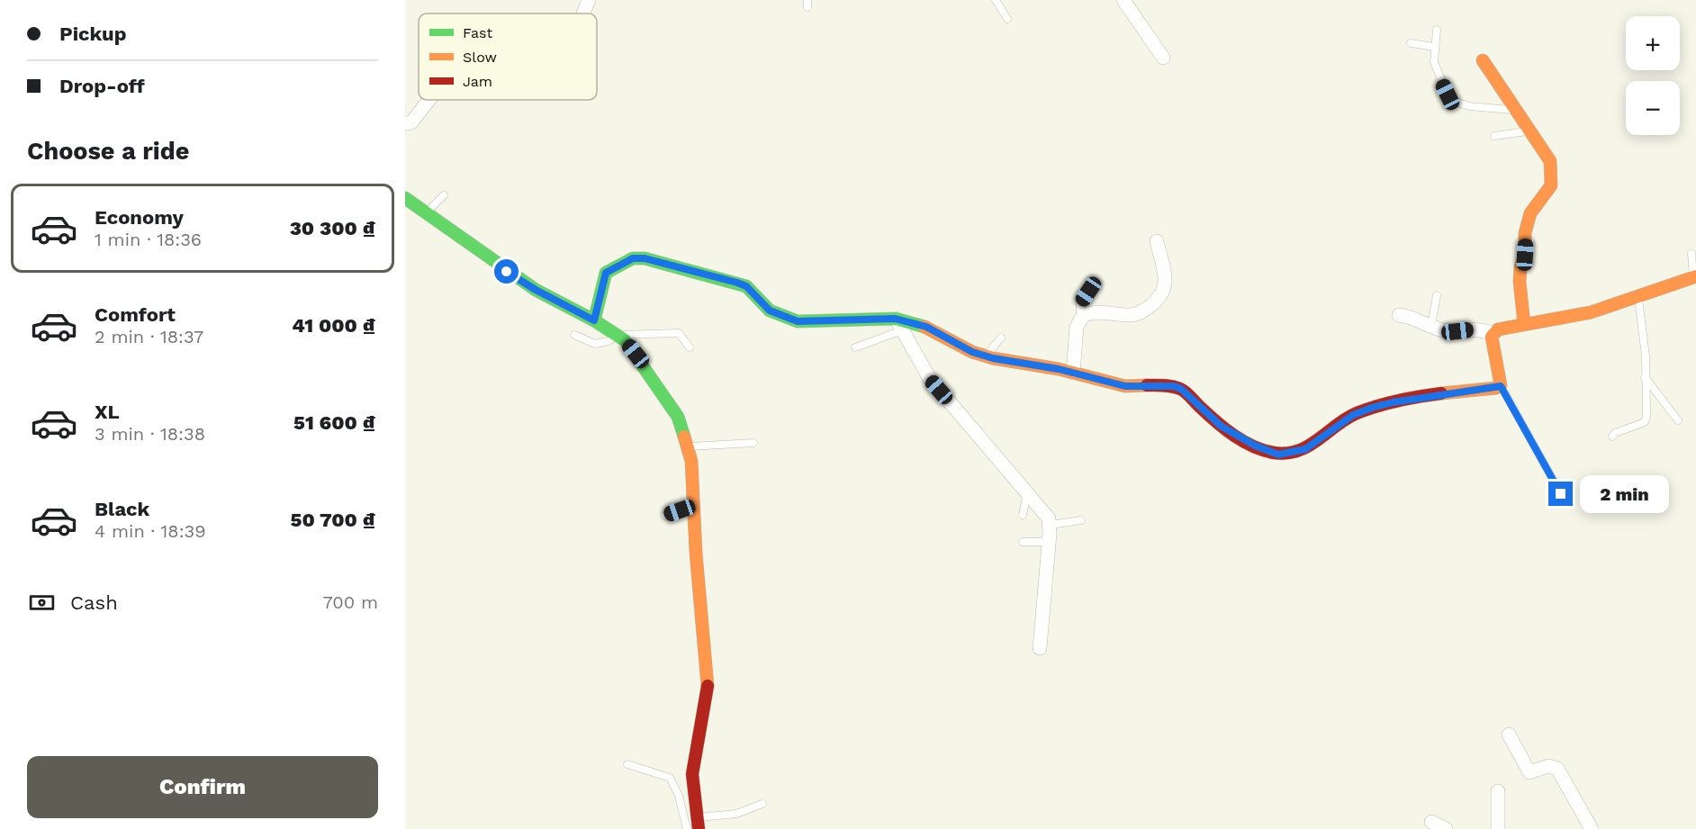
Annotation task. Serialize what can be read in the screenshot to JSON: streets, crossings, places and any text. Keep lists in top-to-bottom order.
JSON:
{
  "legend": ["Fast", "Slow", "Jam"],
  "page": {
    "banner": ["Pickup", "Drop-off"],
    "map_buttons": ["+", "−"],
    "heading": "Choose a ride",
    "list": [
      {
        "name": "Economy",
        "note": "1 min · 18:36",
        "value": "30 300 ₫"
      },
      {
        "name": "Comfort",
        "note": "2 min · 18:37",
        "value": "41 000 ₫"
      },
      {
        "name": "XL",
        "note": "3 min · 18:38",
        "value": "51 600 ₫"
      },
      {
        "name": "Black",
        "note": "4 min · 18:39",
        "value": "50 700 ₫"
      }
    ],
    "bubble": "2 min",
    "pay": ["Cash", "700 m"],
    "buttons": "Confirm"
  }
}
